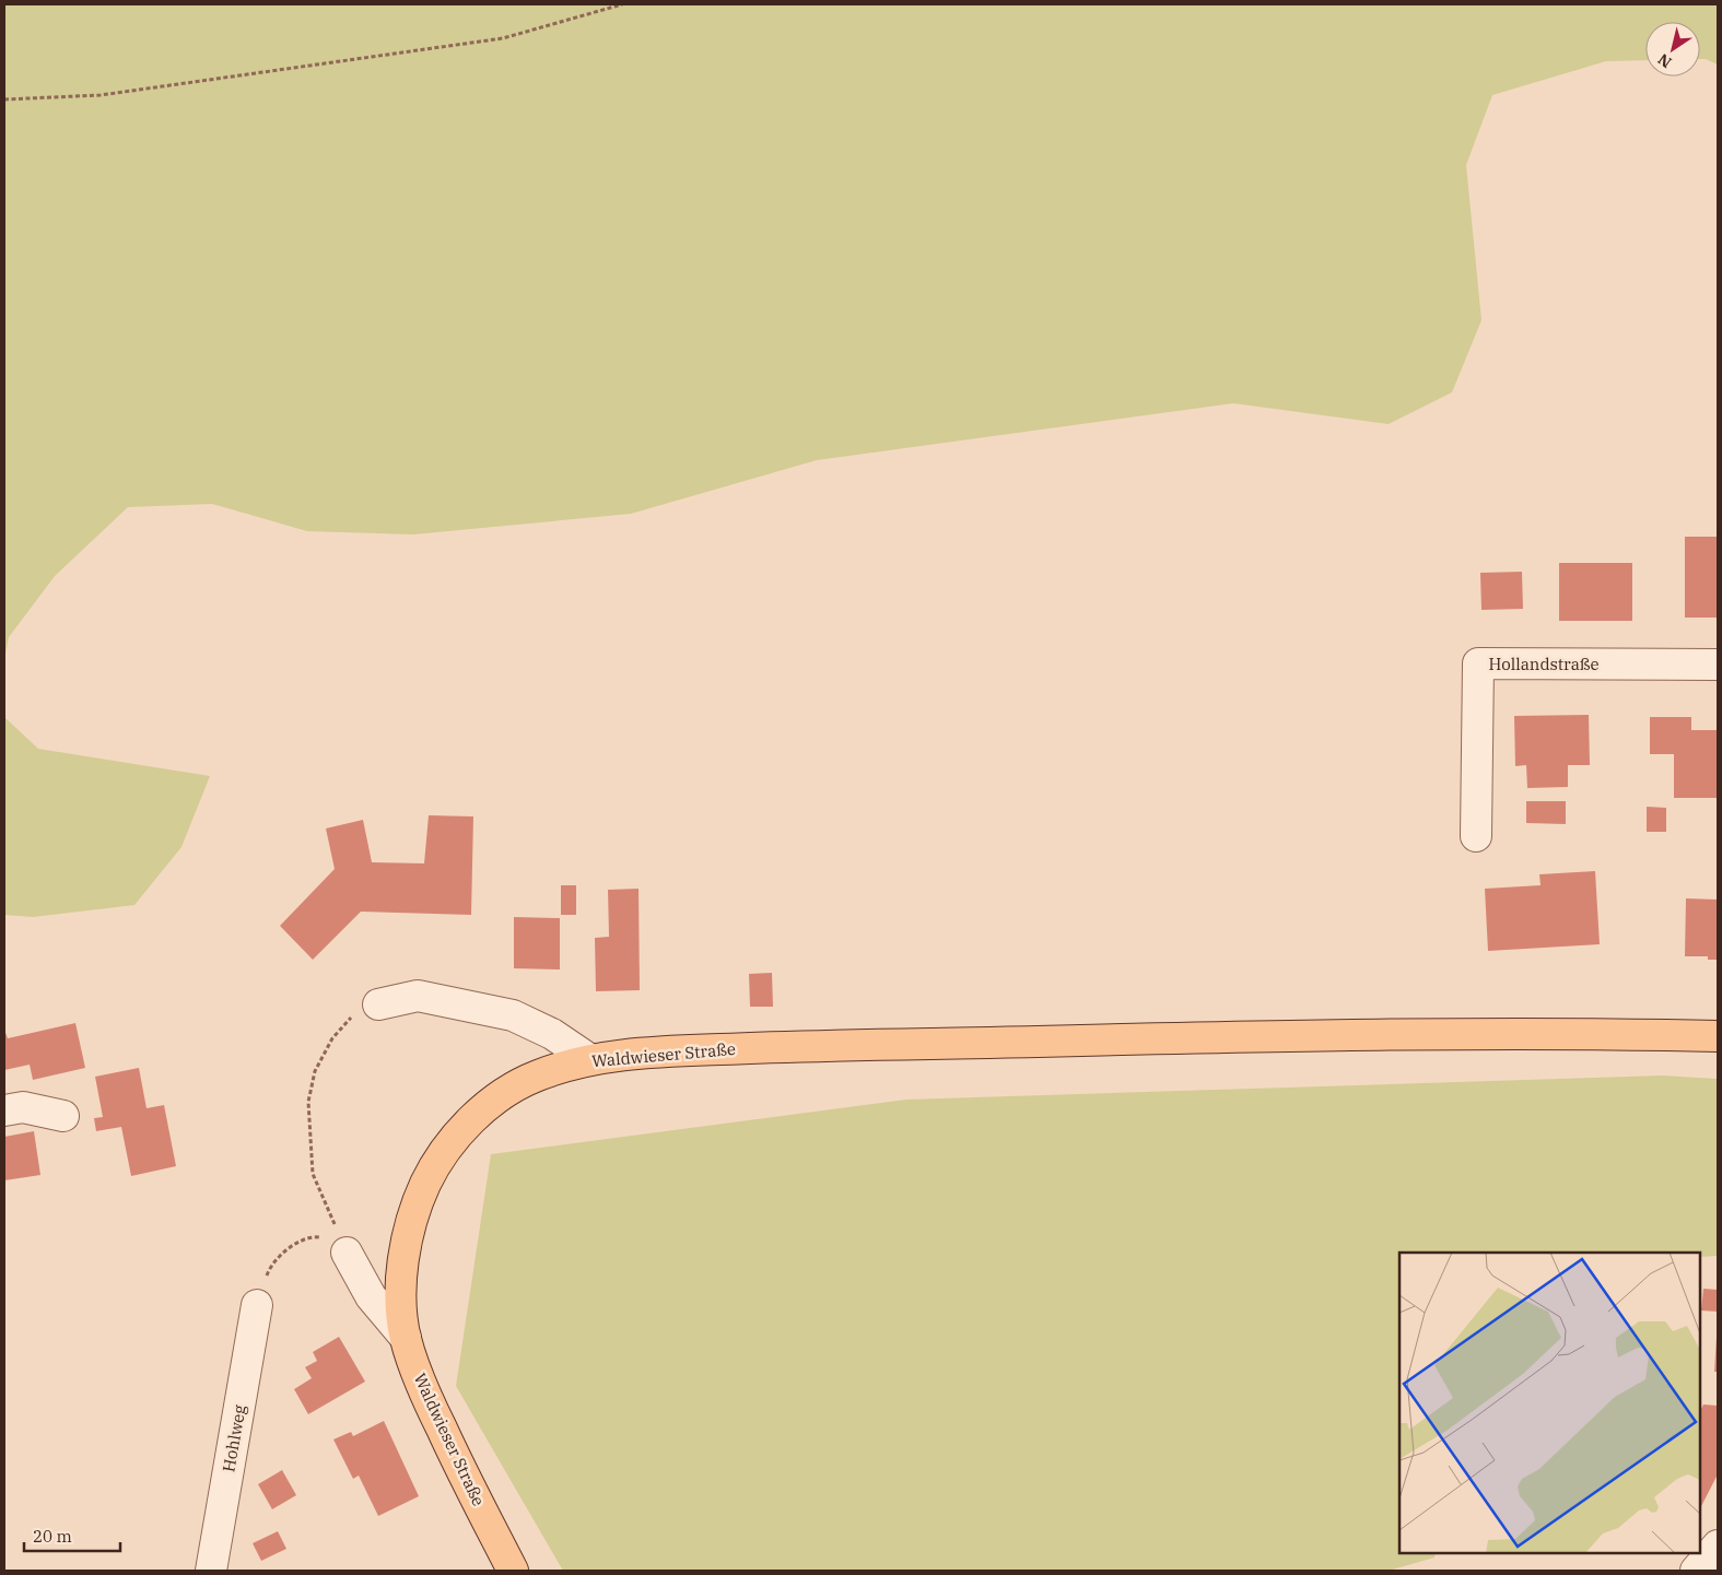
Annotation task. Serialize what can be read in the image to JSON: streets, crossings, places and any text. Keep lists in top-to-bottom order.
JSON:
{
  "streets": {
    "main road": ["Waldwieser Straße"],
    "street": ["Hollandstraße", "Hohlweg"]
  },
  "scale_bar": "20 m",
  "north": "bottom left"
}
